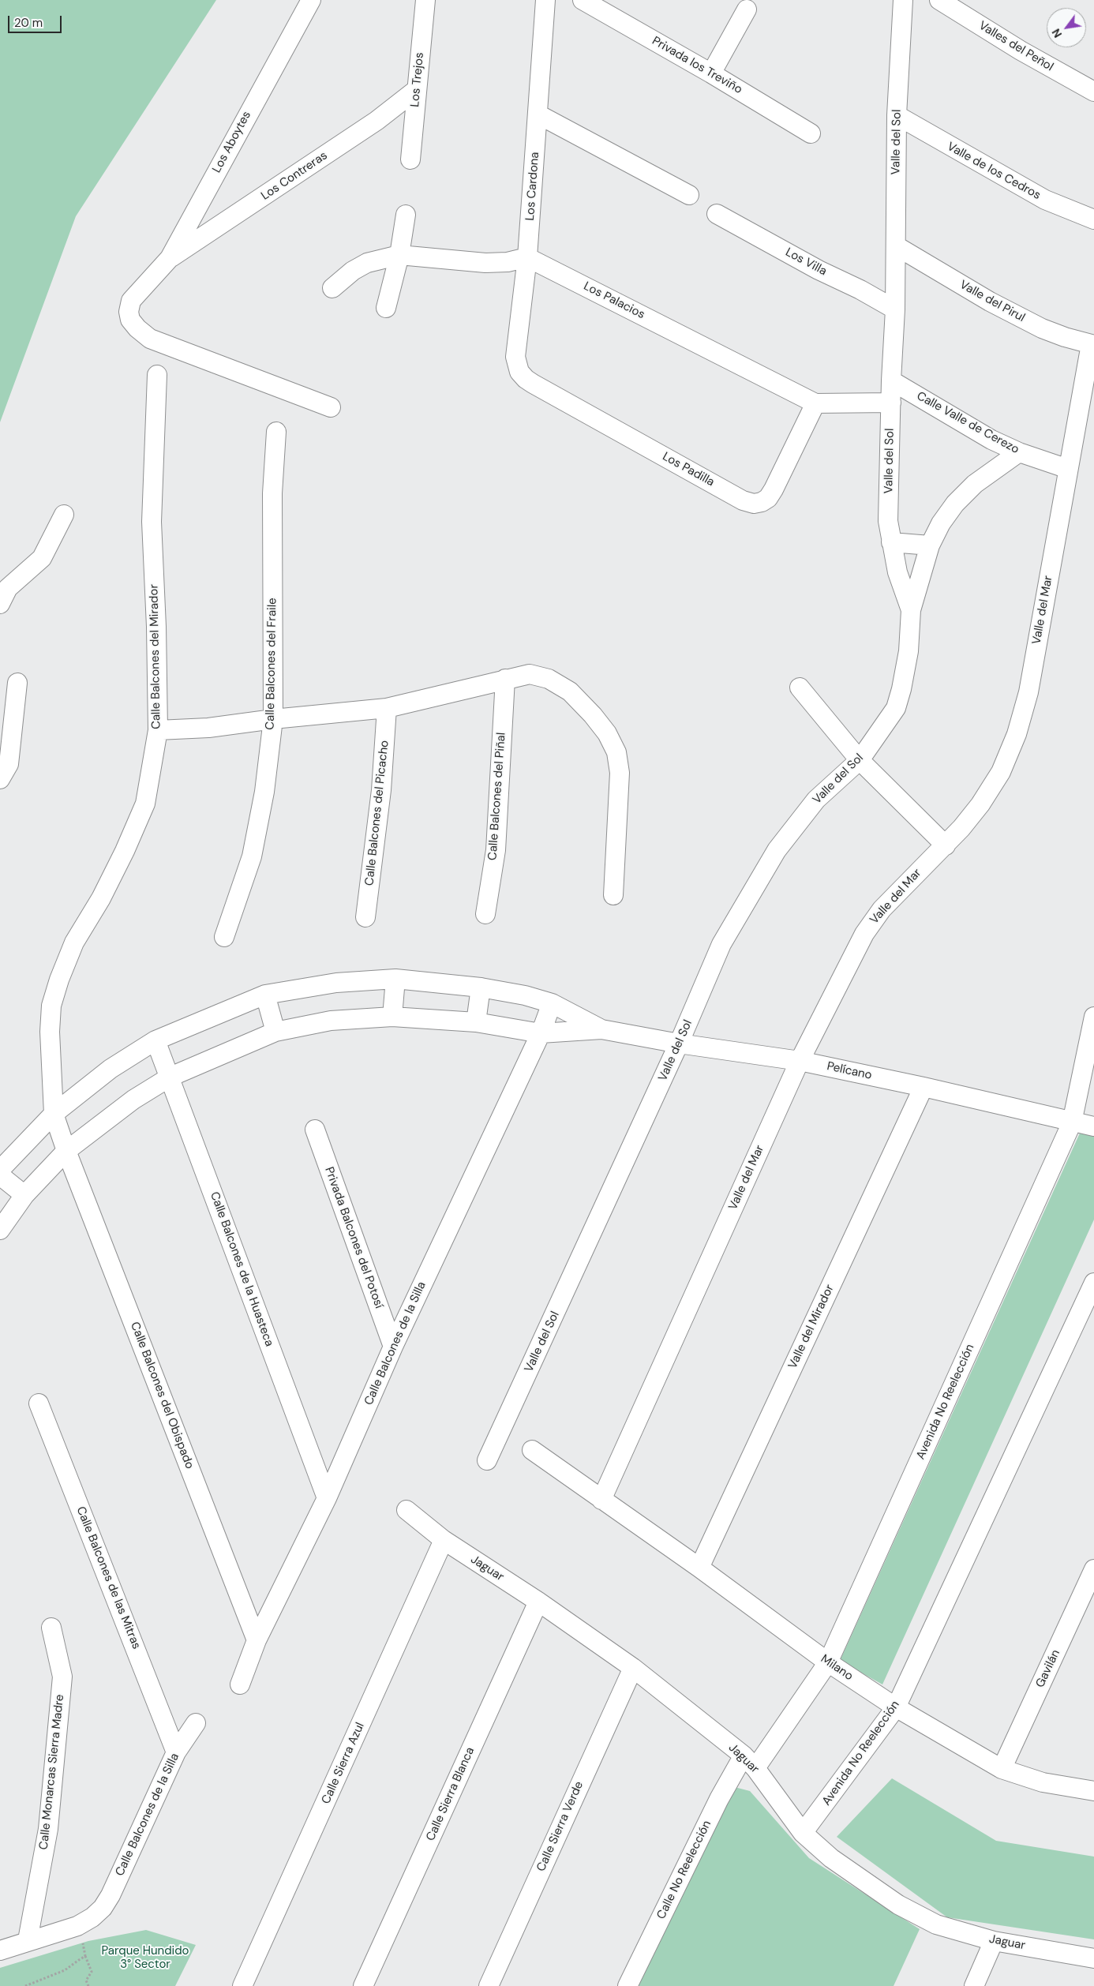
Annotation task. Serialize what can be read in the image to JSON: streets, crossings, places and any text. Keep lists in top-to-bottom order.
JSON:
{
  "streets": {
    "street": [
      "Valles del Peñol",
      "Privada los Treviño",
      "Los Trejos",
      "Los Aboytes",
      "Valle del Sol",
      "Valle de los Cedros",
      "Los Contreras",
      "Los Cardona",
      "Los Villa",
      "Los Palacios",
      "Valle del Pirul",
      "Calle Valle de Cerezo",
      "Los Padilla",
      "Valle del Mar",
      "Calle Balcones del Mirador",
      "Calle Balcones del Fraile",
      "Calle Balcones del Piñal",
      "Calle Balcones del Picacho",
      "Pelícano",
      "Privada Balcones del Potosí",
      "Calle Balcones de la Huasteca",
      "Valle del Mirador",
      "Calle Balcones de la Silla",
      "Calle Balcones del Obispado",
      "Avenida No Reelección",
      "Jaguar",
      "Calle Balcones de las Mitras",
      "Milano",
      "Gavilán",
      "Calle Sierra Azul",
      "Calle Monarcas Sierra Madre",
      "Calle Sierra Blanca",
      "Calle Sierra Verde",
      "Calle No Reelección"
    ]
  },
  "crossings": [
    ["Los Trejos", "Los Contreras"],
    ["Los Aboytes", "Los Contreras"],
    ["Valle del Sol", "Valle de los Cedros"],
    ["Valle del Sol", "Los Villa"],
    ["Valle del Sol", "Los Palacios"],
    ["Valle del Sol", "Valle del Pirul"],
    ["Valle del Sol", "Calle Valle de Cerezo"],
    ["Valle del Sol", "Pelícano"],
    ["Los Cardona", "Los Palacios"],
    ["Los Cardona", "Los Padilla"],
    ["Los Palacios", "Los Padilla"],
    ["Valle del Pirul", "Valle del Mar"],
    ["Calle Valle de Cerezo", "Valle del Mar"],
    ["Valle del Mar", "Pelícano"],
    ["Valle del Mar", "Milano"],
    ["Calle Balcones del Mirador", "Calle Balcones del Obispado"],
    ["Pelícano", "Valle del Mirador"],
    ["Pelícano", "Calle Balcones de la Silla"],
    ["Pelícano", "Avenida No Reelección"],
    ["Privada Balcones del Potosí", "Calle Balcones de la Silla"],
    ["Calle Balcones de la Huasteca", "Calle Balcones de la Silla"],
    ["Valle del Mirador", "Milano"],
    ["Calle Balcones de la Silla", "Calle Balcones del Obispado"],
    ["Calle Balcones de la Silla", "Calle Balcones de las Mitras"],
    ["Avenida No Reelección", "Jaguar"],
    ["Avenida No Reelección", "Milano"],
    ["Avenida No Reelección", "Calle No Reelección"],
    ["Jaguar", "Calle Sierra Azul"],
    ["Jaguar", "Calle Sierra Blanca"],
    ["Jaguar", "Calle Sierra Verde"],
    ["Jaguar", "Calle No Reelección"],
    ["Milano", "Gavilán"]
  ],
  "parks": ["Parque Hundido 3° Sector"],
  "scale_bar": "20 m",
  "north": "bottom left"
}
